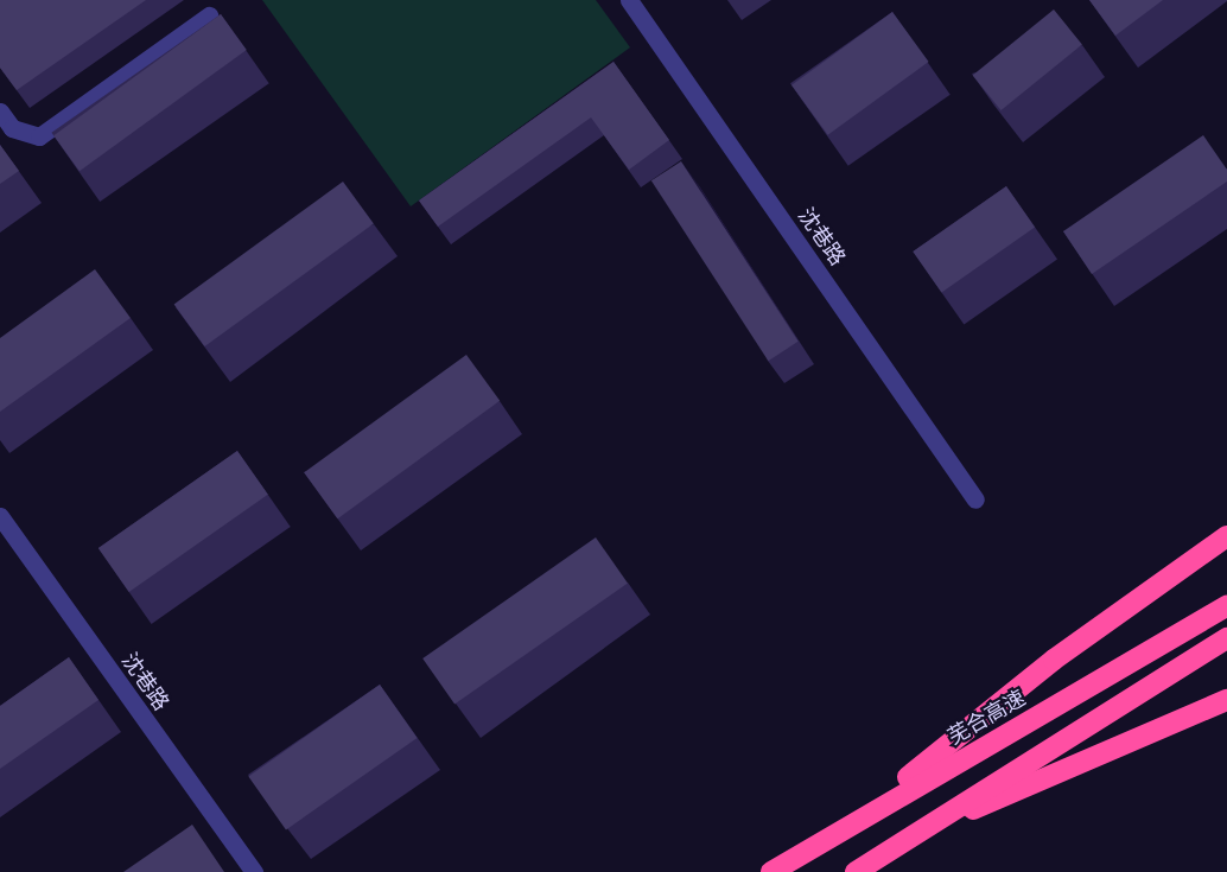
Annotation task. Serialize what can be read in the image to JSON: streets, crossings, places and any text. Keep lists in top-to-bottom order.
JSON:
{
  "streets": {
    "highway": ["芜合高速"],
    "street": ["沈巷路"]
  }
}
